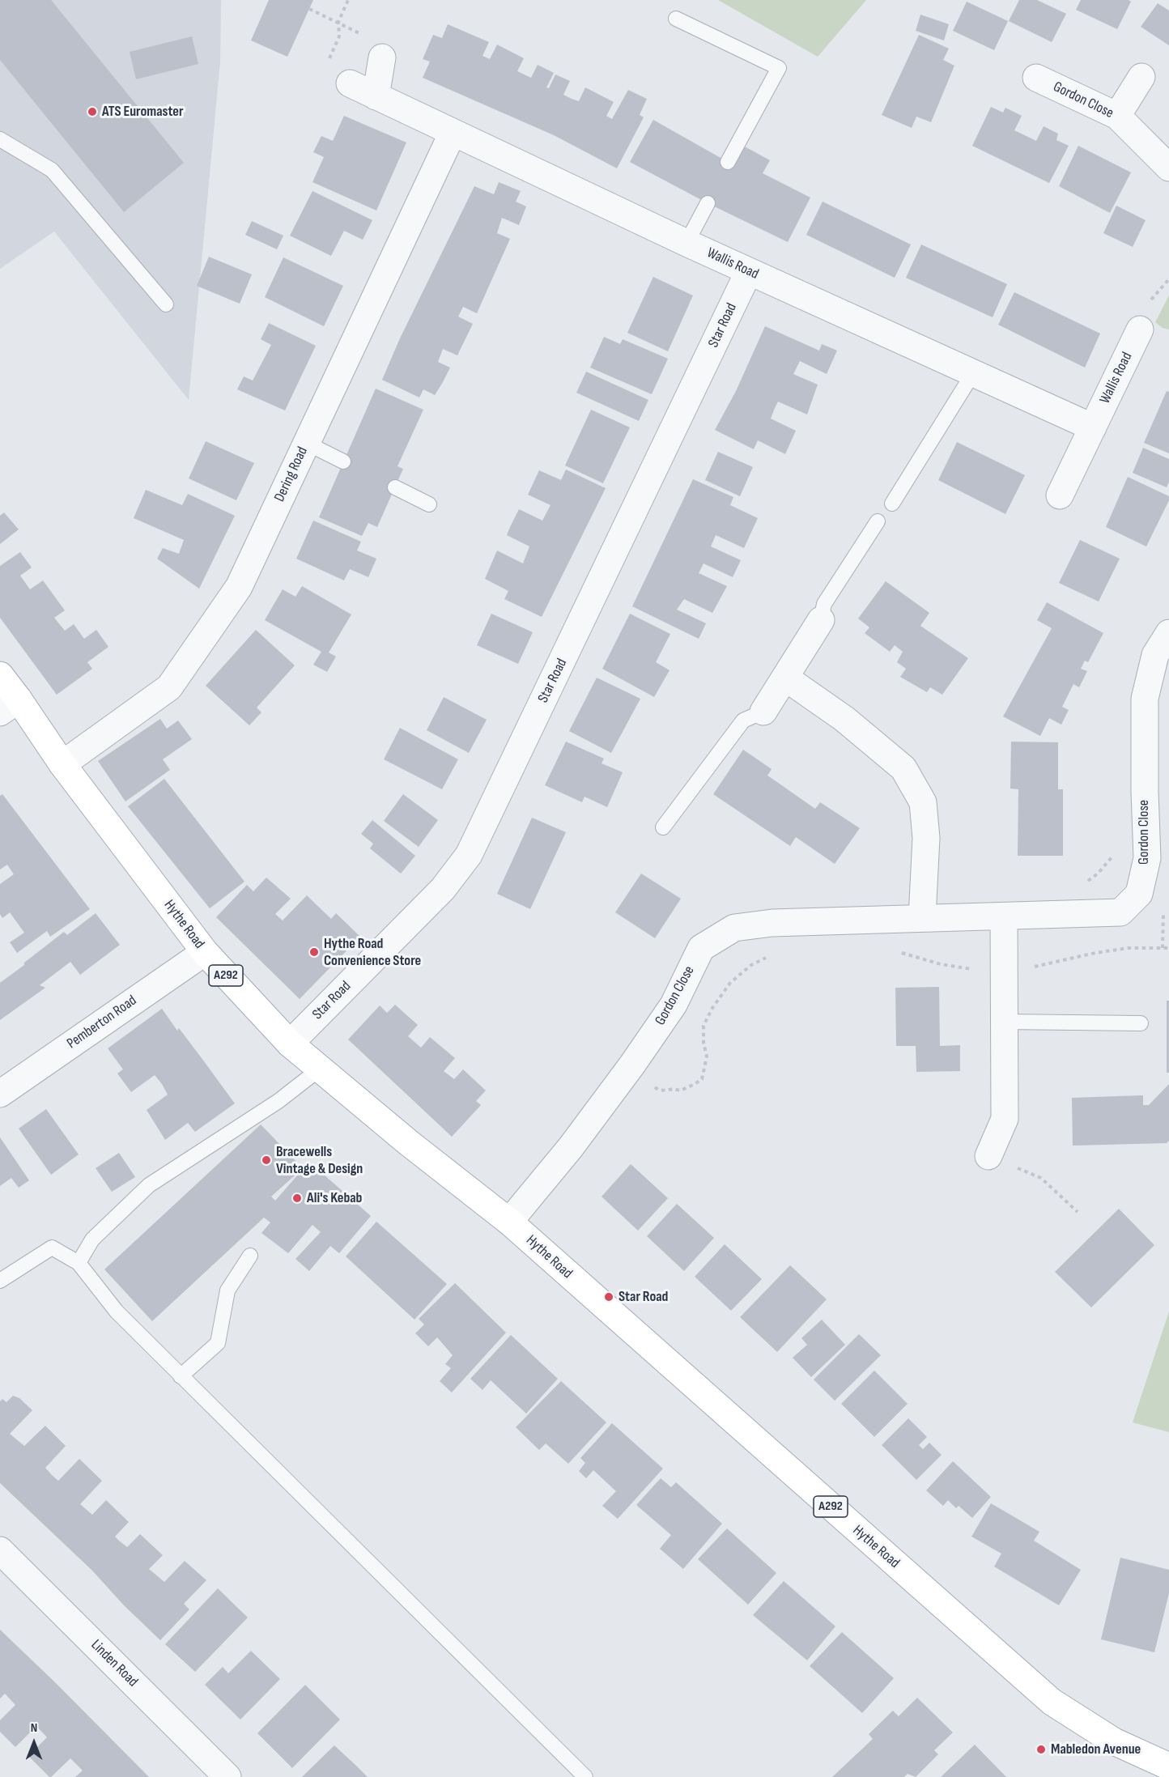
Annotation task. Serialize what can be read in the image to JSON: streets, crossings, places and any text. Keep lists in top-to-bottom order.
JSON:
{
  "streets": {
    "main road": ["Hythe Road", "A292"],
    "street": [
      "Gordon Close",
      "Wallis Road",
      "Star Road",
      "Dering Road",
      "Pemberton Road",
      "Linden Road"
    ]
  },
  "crossings": [
    ["Gordon Close", "Hythe Road"],
    ["Wallis Road", "Star Road"],
    ["Wallis Road", "Dering Road"],
    ["Star Road", "Hythe Road"],
    ["Dering Road", "Hythe Road"],
    ["Hythe Road", "Pemberton Road"]
  ],
  "places": [
    "ATS Euromaster",
    "Hythe Road Convenience Store",
    "Bracewells Vintage & Design",
    "Ali's Kebab",
    "Star Road",
    "Mabledon Avenue"
  ],
  "north": "top"
}
